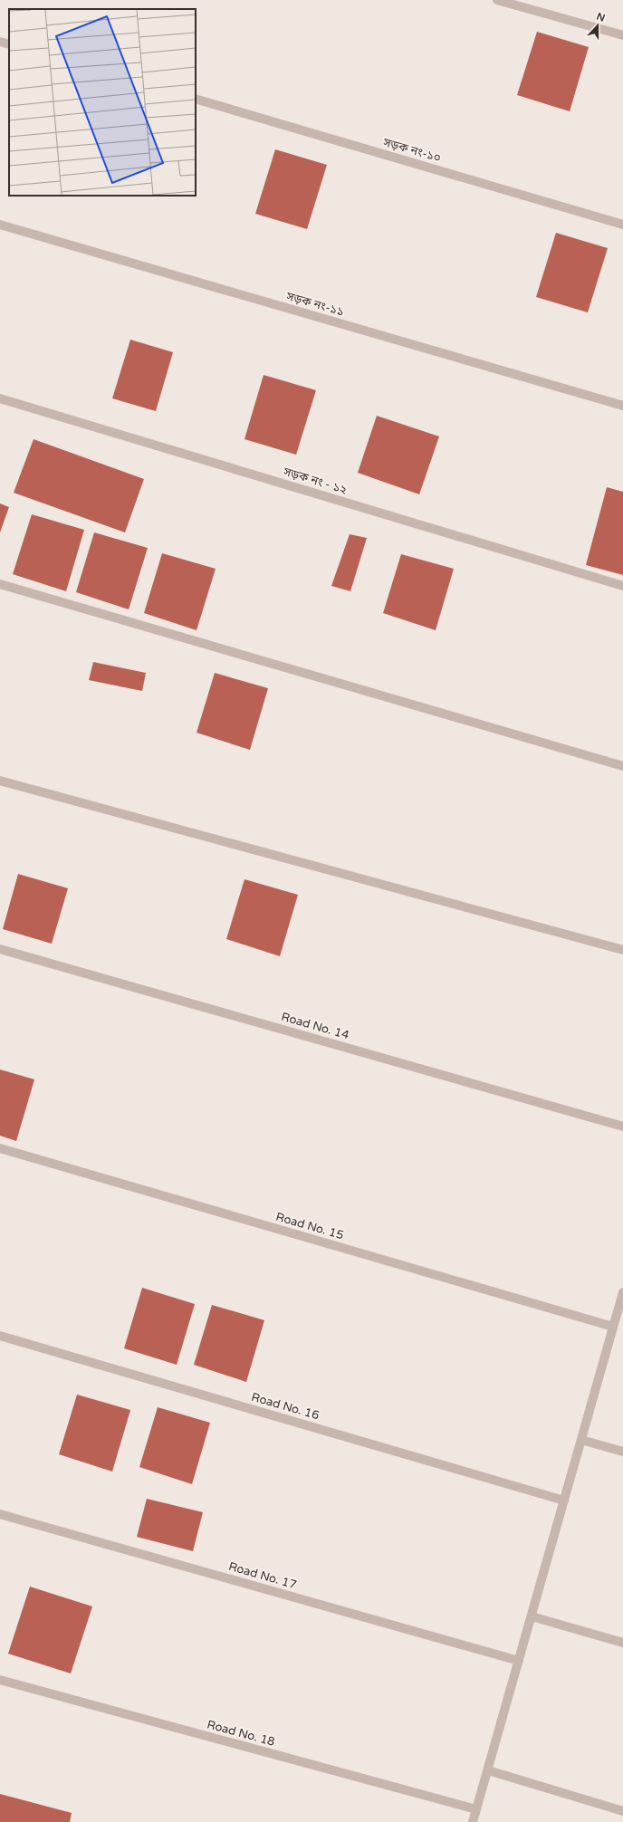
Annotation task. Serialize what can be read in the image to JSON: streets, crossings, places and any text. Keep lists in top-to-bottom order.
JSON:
{
  "streets": {
    "street": [
      "সড়ক নং-১০",
      "সড়ক নং-১১",
      "সড়ক নং - ১২",
      "Road No. 14",
      "Road No. 15",
      "Road No. 16",
      "Road No. 17",
      "Road No. 18"
    ]
  },
  "north": "top"
}
